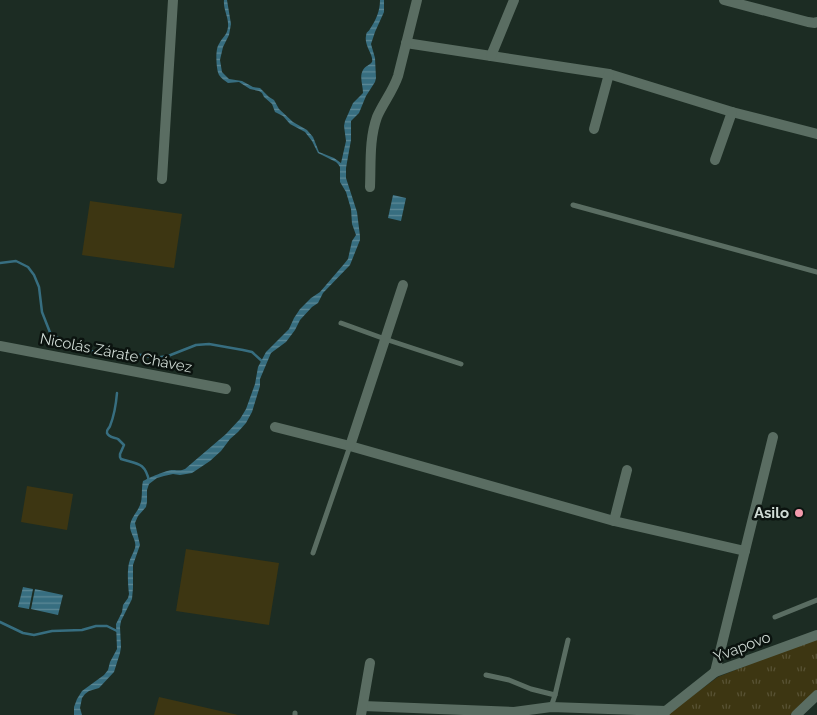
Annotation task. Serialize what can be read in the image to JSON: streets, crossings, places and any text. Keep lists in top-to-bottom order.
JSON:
{
  "streets": {
    "street": ["Nicolás Zárate Chávez", "Yvapovo"]
  },
  "places": ["Asilo"]
}
